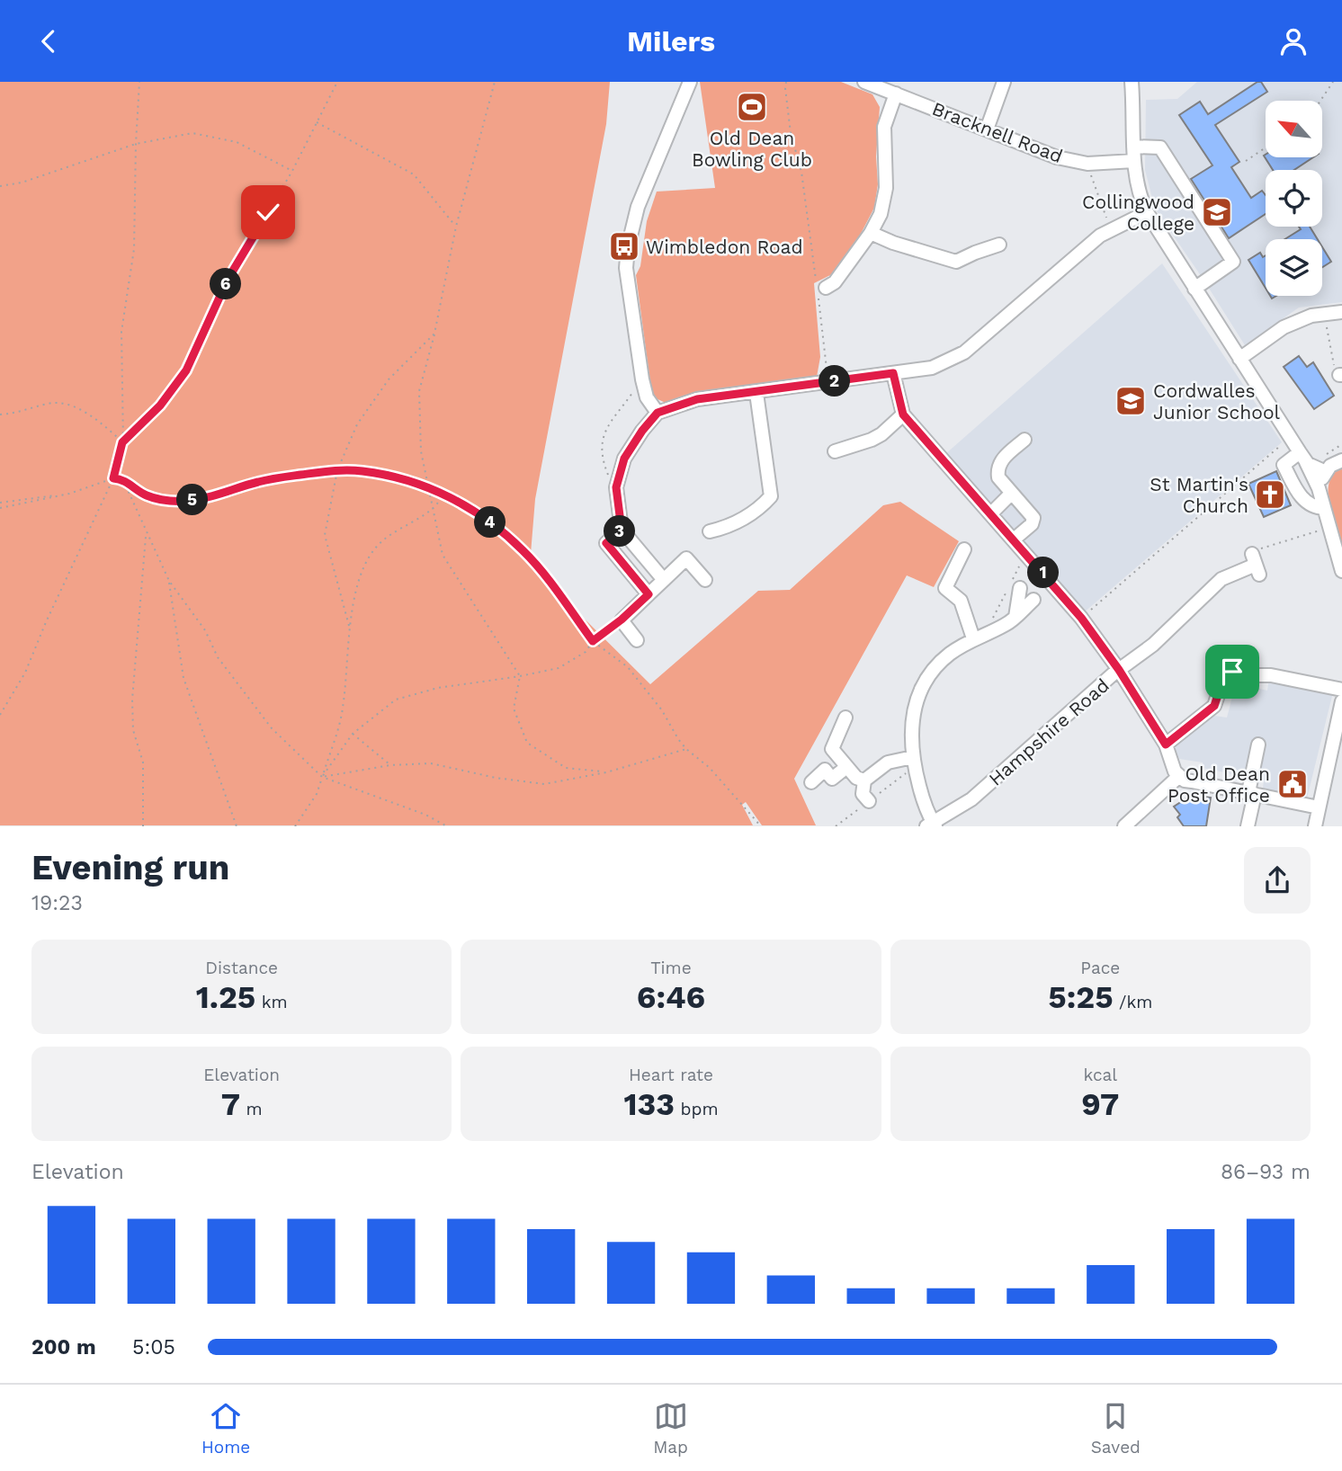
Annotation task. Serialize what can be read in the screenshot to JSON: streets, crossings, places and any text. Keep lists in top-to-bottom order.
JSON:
{
  "streets": {
    "street": ["Bracknell Road", "Hampshire Road"]
  },
  "places": {
    "sports": ["Old Dean Bowling Club"],
    "school or university": ["Collingwood College", "Cordwalles Junior School"],
    "bus stop": ["Wimbledon Road"],
    "church": ["St Martin's Church"],
    "public building": ["Old Dean Post Office"]
  },
  "north": "top left",
  "page": {
    "header": "Milers",
    "pins": [
      "6",
      "2",
      "5",
      "4",
      "3",
      "1"
    ],
    "heading": ["Evening run", "19:23"],
    "stats": [
      ["Distance", "1.25 km"],
      ["Time", "6:46"],
      ["Pace", "5:25 /km"],
      ["Elevation", "7 m"],
      ["Heart rate", "133 bpm"],
      ["kcal", "97"]
    ],
    "chart": ["Elevation", "86–93 m"],
    "list": [
      {
        "name": "200 m",
        "note": "5:05"
      }
    ],
    "tabs": ["Home", "Map", "Saved"]
  }
}
